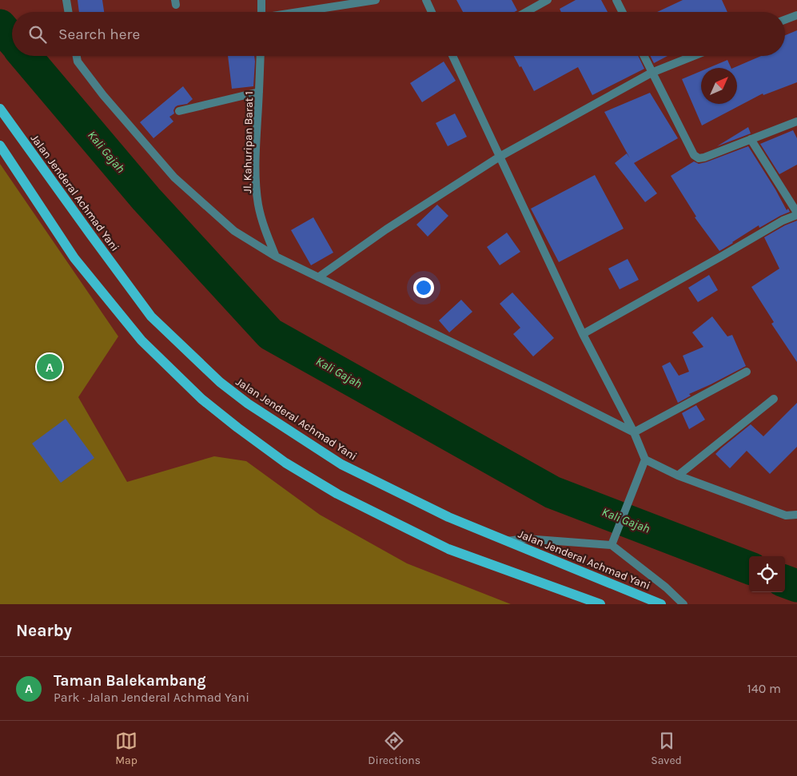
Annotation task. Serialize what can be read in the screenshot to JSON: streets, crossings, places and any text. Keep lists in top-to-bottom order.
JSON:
{
  "streets": {
    "main road": ["Jalan Jenderal Achmad Yani"],
    "street": ["Jl. Kahuripan Barat 1"]
  },
  "water": ["Kali Gajah"],
  "north": "top right",
  "page": {
    "search": "Search here",
    "pins": "A",
    "heading": "Nearby",
    "list": [
      {
        "mark": "A",
        "name": "Taman Balekambang",
        "note": "Park · Jalan Jenderal Achmad Yani",
        "value": "140 m"
      }
    ],
    "nav": ["Map", "Directions", "Saved"]
  }
}
